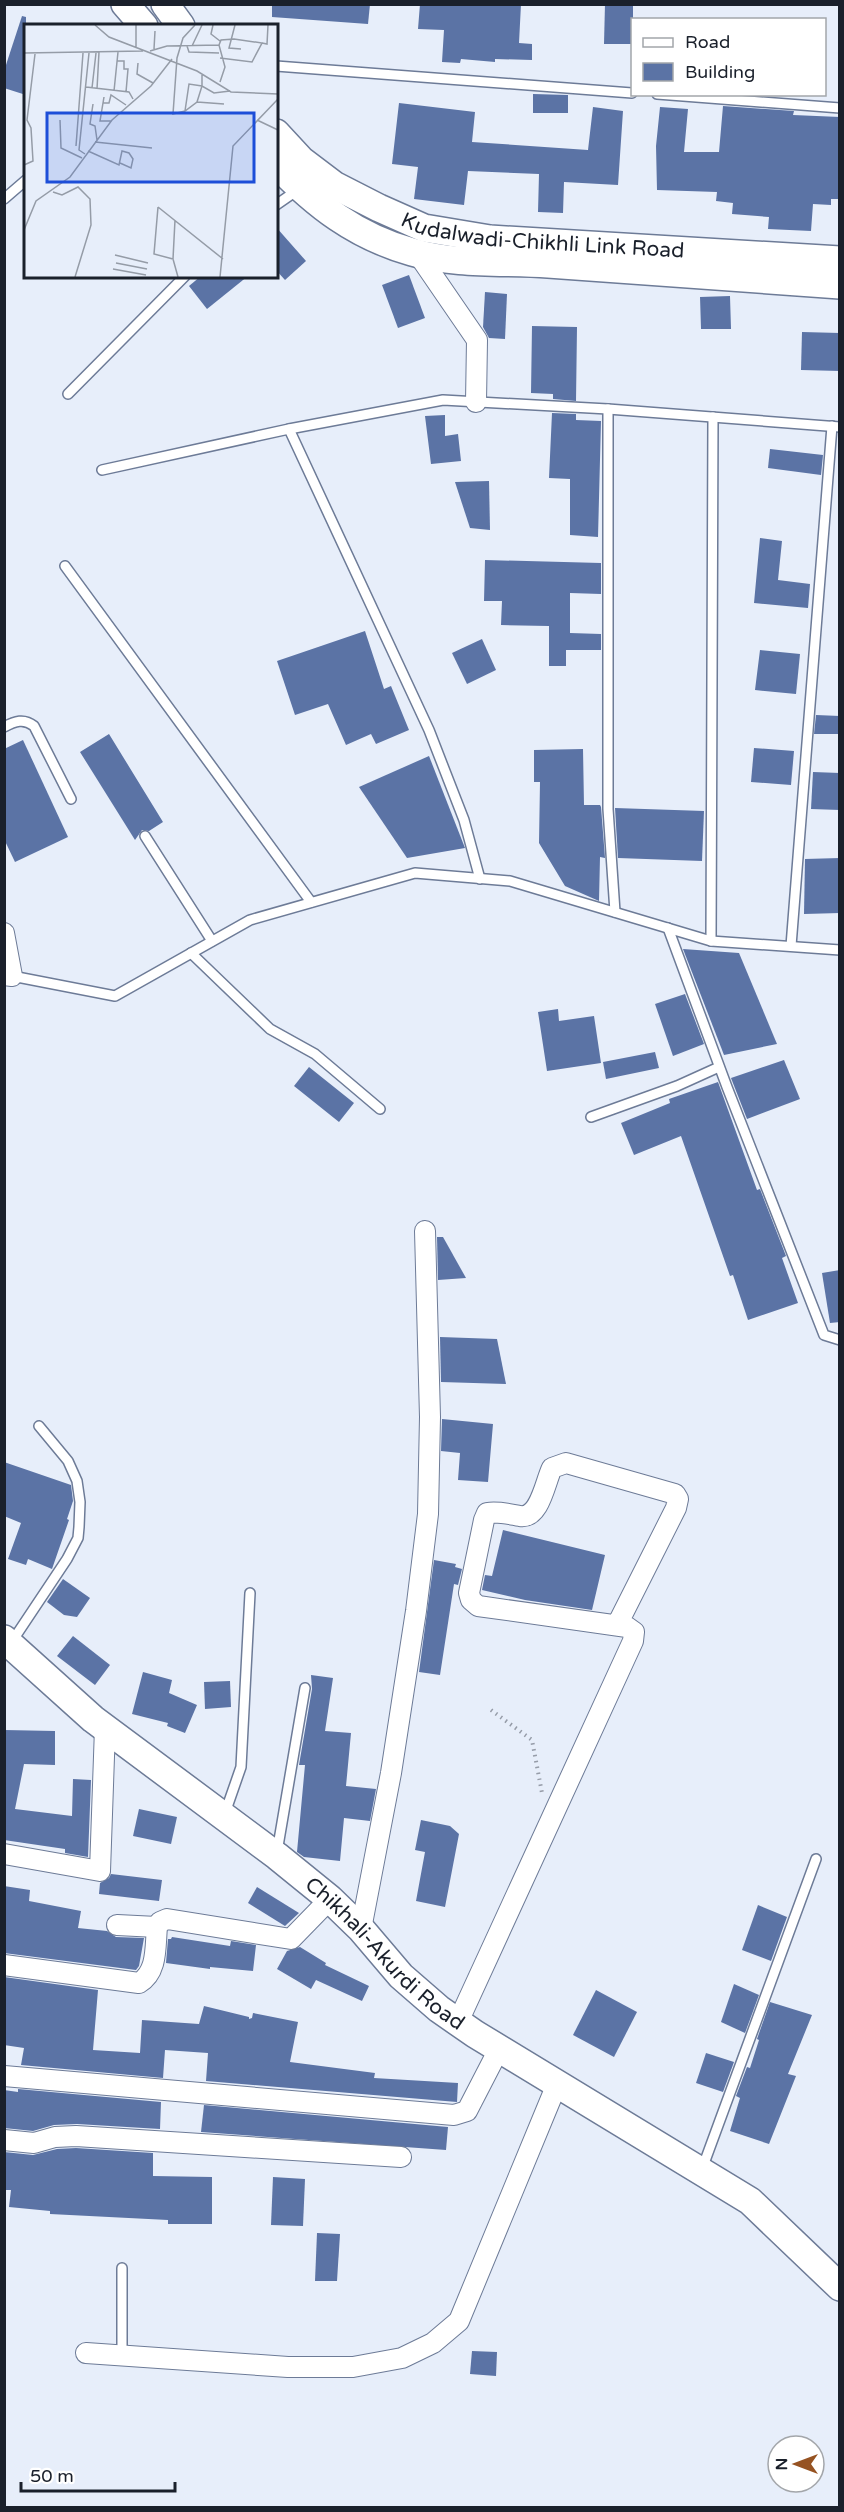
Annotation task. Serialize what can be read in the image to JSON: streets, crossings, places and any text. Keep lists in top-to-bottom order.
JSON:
{
  "streets": {
    "main road": ["Kudalwadi-Chikhli Link Road", "Chikhali-Akurdi Road"]
  },
  "legend": ["Road", "Building"],
  "scale_bar": "50 m",
  "north": "left"
}
